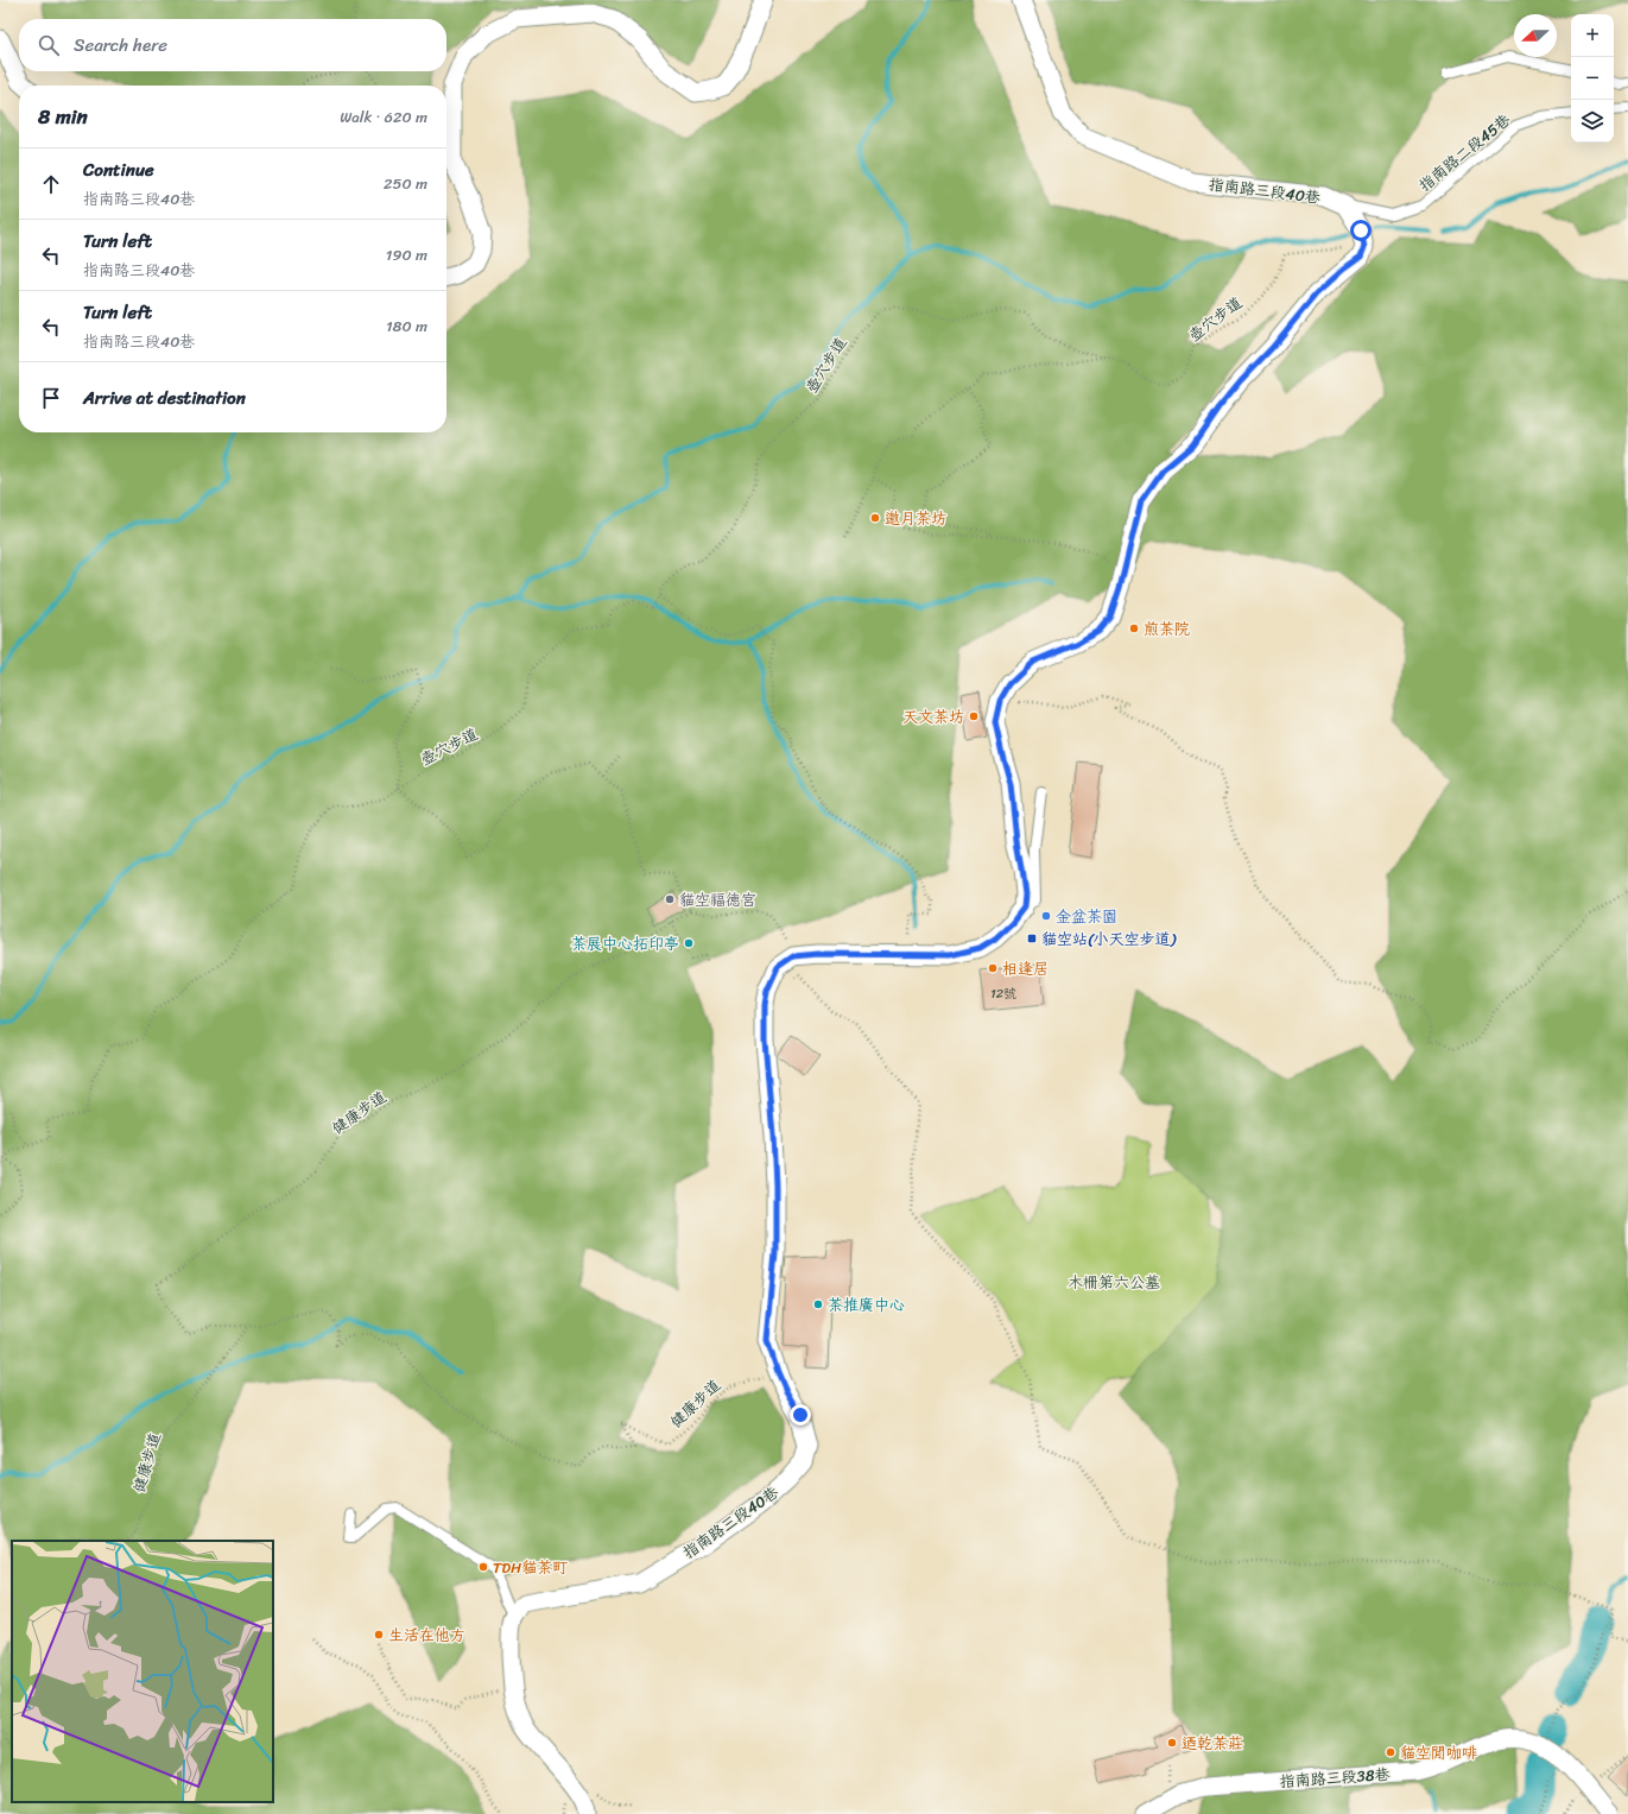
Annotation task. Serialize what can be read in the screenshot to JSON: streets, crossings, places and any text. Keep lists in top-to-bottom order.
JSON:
{
  "streets": {
    "street": ["指南路三段40巷", "指南路三段38巷"],
    "lane": ["指南路二段45巷"],
    "path": ["壺穴步道", "健康步道"]
  },
  "crossings": [
    ["指南路二段45巷", "指南路三段40巷"],
    ["指南路三段40巷", "健康步道"]
  ],
  "parks": ["木柵第六公墓"],
  "places": {
    "other": [
      "邀月茶坊",
      "煎茶院",
      "天文茶坊",
      "貓空福德宮",
      "金盆茶園",
      "茶展中心拓印亭",
      "相逢居",
      "茶推廣中心",
      "TDH貓茶町",
      "生活在他方",
      "迺乾茶莊",
      "貓空閒咖啡"
    ],
    "transit": ["貓空站(小天空步道)"]
  },
  "house_numbers": ["12號"],
  "north": "left",
  "page": {
    "map_buttons": ["+", "−"],
    "search": "Search here",
    "heading": ["8 min", "Walk · 620 m"],
    "list": [
      ["Continue", "指南路三段40巷", "250 m"],
      ["Turn left", "指南路三段40巷", "190 m"],
      ["Turn left", "指南路三段40巷", "180 m"],
      "Arrive at destination"
    ]
  }
}
